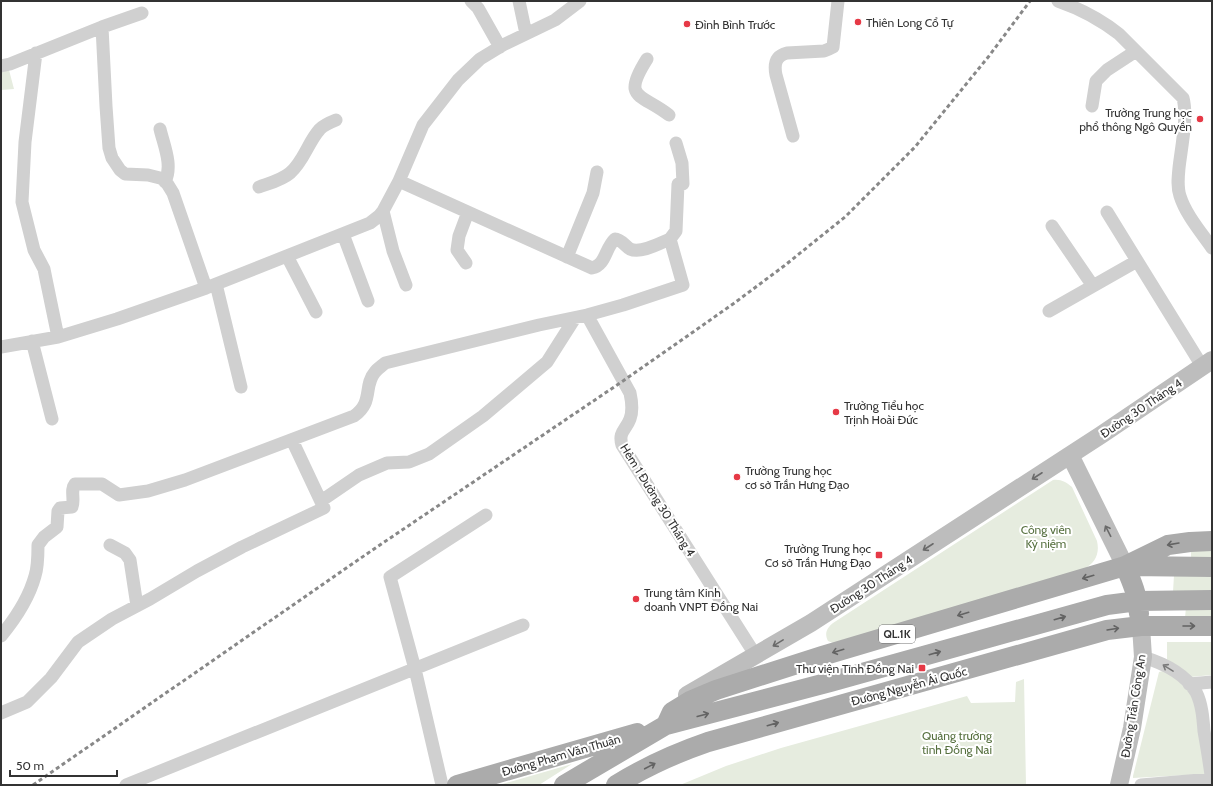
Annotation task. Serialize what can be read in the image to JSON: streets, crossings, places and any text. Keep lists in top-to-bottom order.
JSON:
{
  "streets": {
    "main road": [
      "Đường 30 Tháng 4",
      "QL.1K",
      "Đường Nguyễn Ái Quốc",
      "Đường Trần Công An",
      "Đường Phạm Văn Thuận"
    ],
    "street": ["Hẻm 1 Đường 30 Tháng 4"]
  },
  "crossings": [
    ["Đường 30 Tháng 4", "Hẻm 1 Đường 30 Tháng 4"],
    ["Đường 30 Tháng 4", "Đường Nguyễn Ái Quốc"],
    ["Đường 30 Tháng 4", "Đường Phạm Văn Thuận"],
    ["Đường Nguyễn Ái Quốc", "Đường Trần Công An"],
    ["Đường Nguyễn Ái Quốc", "Đường Phạm Văn Thuận"]
  ],
  "one_way": ["Đường 30 Tháng 4"],
  "parks": ["Công viên Kỷ niệm", "Quảng trường tỉnh Đồng Nai"],
  "places": {
    "other": [
      "Thiên Long Cổ Tự",
      "Đình Bình Trước",
      "Trường Trung học phổ thông Ngô Quyền",
      "Trường Tiểu học Trịnh Hoài Đức",
      "Trường Trung học cơ sở Trần Hưng Đạo",
      "Trung tâm Kinh doanh VNPT Đồng Nai"
    ],
    "transit": ["Trường Trung học Cơ sở Trần Hưng Đạo", "Thư viện Tỉnh Đồng Nai"]
  },
  "scale_bar": "50 m"
}
